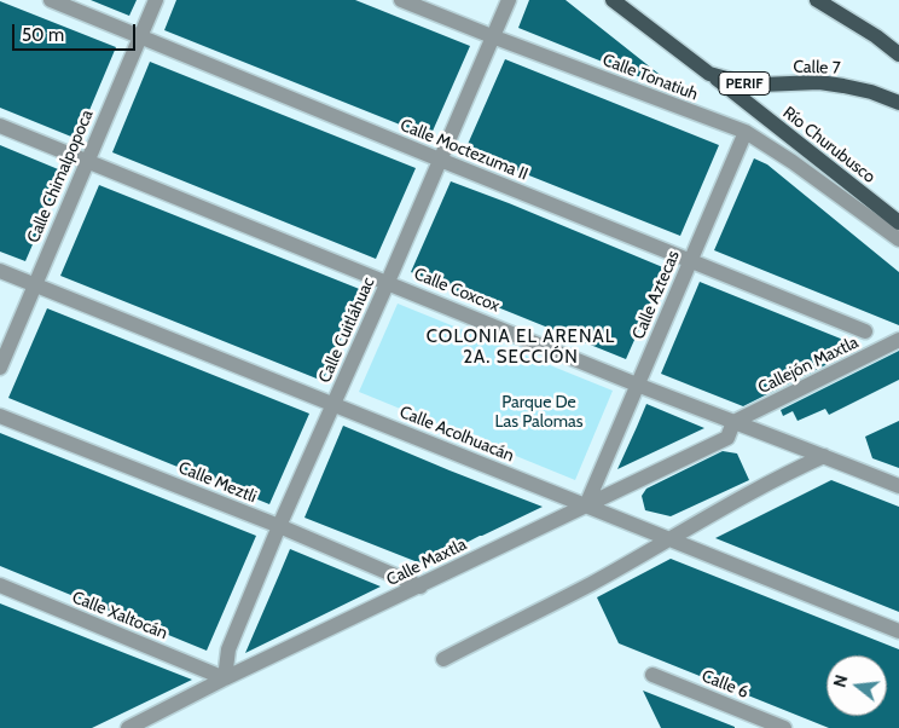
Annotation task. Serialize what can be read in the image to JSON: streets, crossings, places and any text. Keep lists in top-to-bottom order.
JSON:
{
  "streets": {
    "main road": ["Calle 7", "PERIF", "Río Churubusco"],
    "street": [
      "Calle Tonatiuh",
      "Calle Moctezuma II",
      "Calle Chimalpopoca",
      "Calle Coxcox",
      "Calle Aztecas",
      "Calle Cuitláhuac",
      "Callejón Maxtla",
      "Calle Acolhuacán",
      "Calle Meztli",
      "Calle Maxtla",
      "Calle Xaltocán",
      "Calle 6"
    ]
  },
  "crossings": [
    ["Calle 7", "Río Churubusco"],
    ["Calle Tonatiuh", "Calle Aztecas"],
    ["Calle Tonatiuh", "Calle Cuitláhuac"],
    ["Calle Moctezuma II", "Calle Chimalpopoca"],
    ["Calle Moctezuma II", "Calle Aztecas"],
    ["Calle Moctezuma II", "Calle Cuitláhuac"],
    ["Calle Chimalpopoca", "Calle Coxcox"],
    ["Calle Chimalpopoca", "Calle Acolhuacán"],
    ["Calle Coxcox", "Calle Aztecas"],
    ["Calle Coxcox", "Calle Cuitláhuac"],
    ["Calle Coxcox", "Callejón Maxtla"],
    ["Calle Coxcox", "Calle Maxtla"],
    ["Calle Aztecas", "Calle Acolhuacán"],
    ["Calle Aztecas", "Calle Maxtla"],
    ["Calle Cuitláhuac", "Calle Acolhuacán"],
    ["Calle Cuitláhuac", "Calle Meztli"],
    ["Calle Cuitláhuac", "Calle Maxtla"],
    ["Calle Cuitláhuac", "Calle Xaltocán"],
    ["Callejón Maxtla", "Calle Maxtla"],
    ["Calle Acolhuacán", "Calle Maxtla"],
    ["Calle Meztli", "Calle Maxtla"],
    ["Calle Maxtla", "Calle Xaltocán"]
  ],
  "districts": ["COLONIA EL ARENAL 2A. SECCIÓN"],
  "parks": ["Parque De Las Palomas"],
  "scale_bar": "50 m",
  "north": "left"
}
